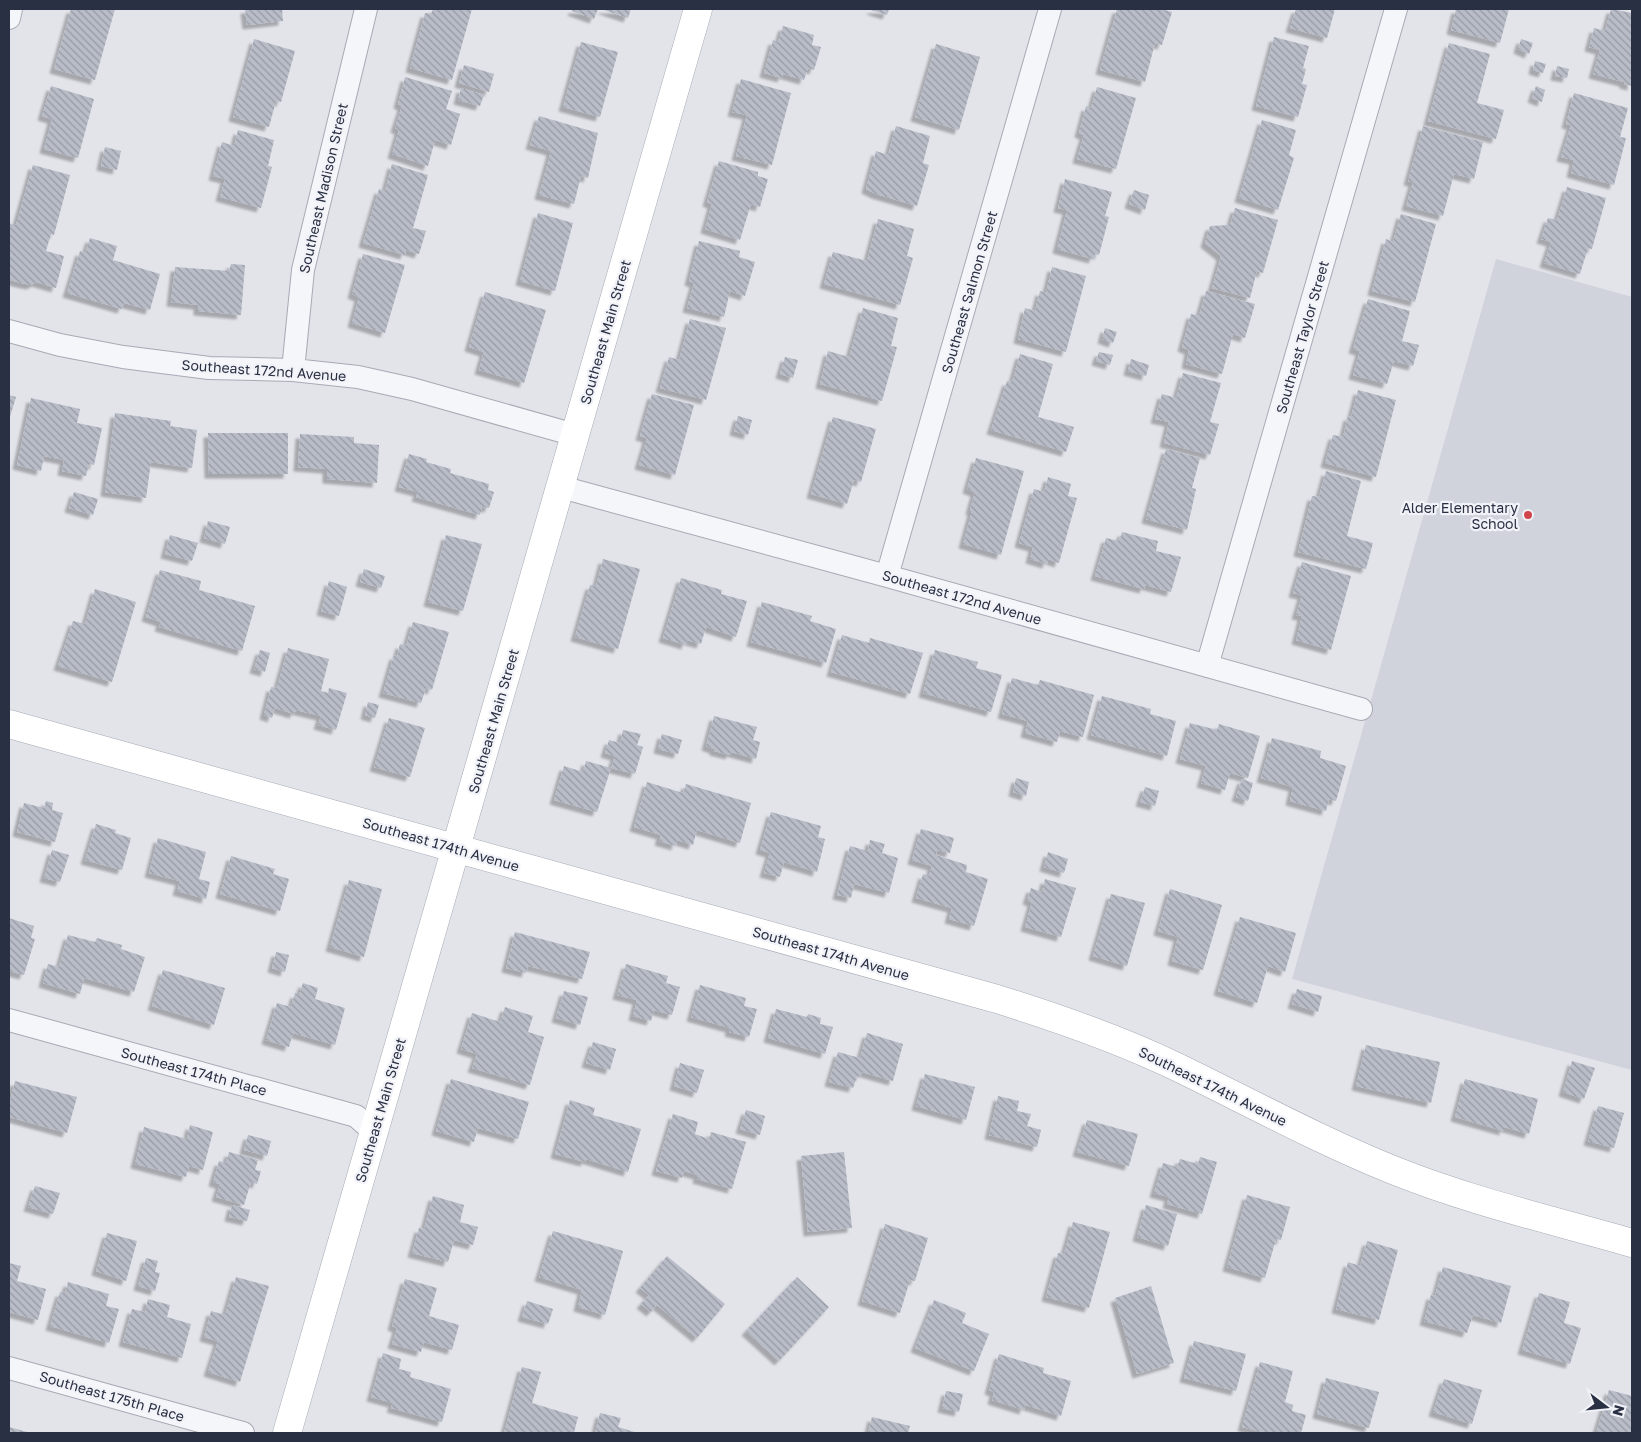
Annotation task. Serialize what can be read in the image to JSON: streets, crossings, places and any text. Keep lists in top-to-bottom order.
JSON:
{
  "streets": {
    "street": [
      "Southeast Madison Street",
      "Southeast Salmon Street",
      "Southeast Main Street",
      "Southeast Taylor Street",
      "Southeast 172nd Avenue",
      "Southeast 174th Avenue",
      "Southeast 174th Place",
      "Southeast 175th Place"
    ]
  },
  "crossings": [
    ["Southeast Madison Street", "Southeast 172nd Avenue"],
    ["Southeast Salmon Street", "Southeast 172nd Avenue"],
    ["Southeast Main Street", "Southeast 172nd Avenue"],
    ["Southeast Main Street", "Southeast 174th Avenue"],
    ["Southeast Main Street", "Southeast 174th Place"],
    ["Southeast Taylor Street", "Southeast 172nd Avenue"]
  ],
  "places": ["Alder Elementary School"],
  "north": "right"
}
